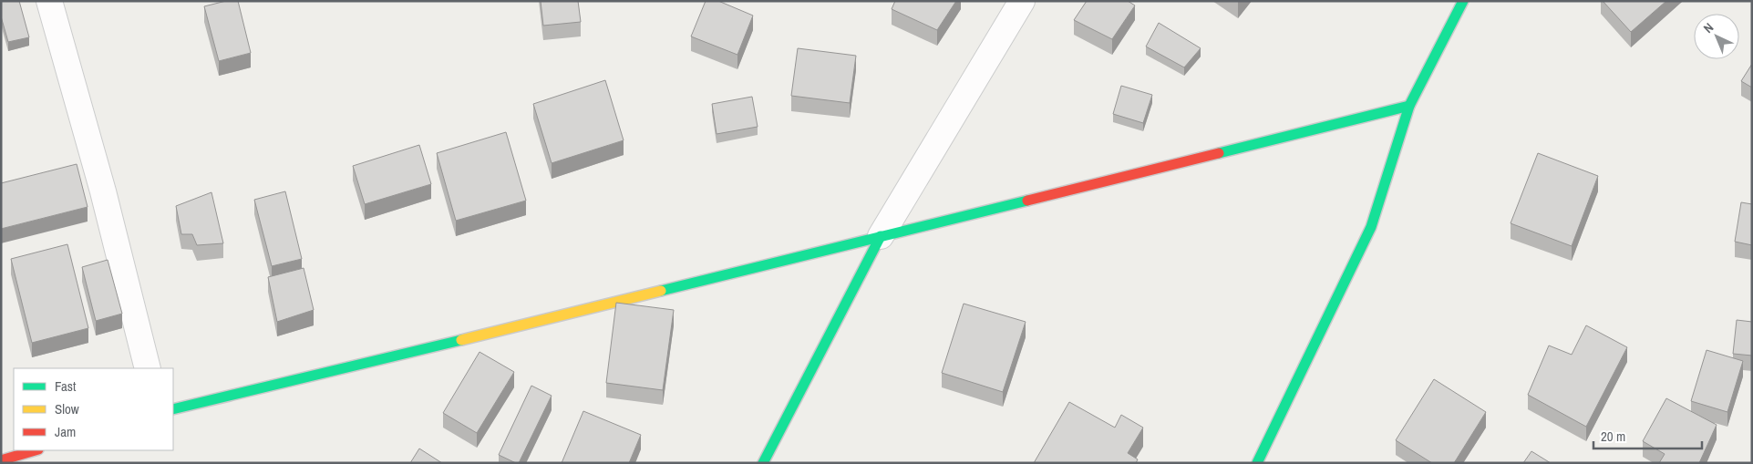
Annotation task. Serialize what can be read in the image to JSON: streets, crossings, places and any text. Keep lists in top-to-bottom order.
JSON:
{
  "legend": ["Fast", "Slow", "Jam"],
  "scale_bar": "20 m",
  "north": "top left"
}
